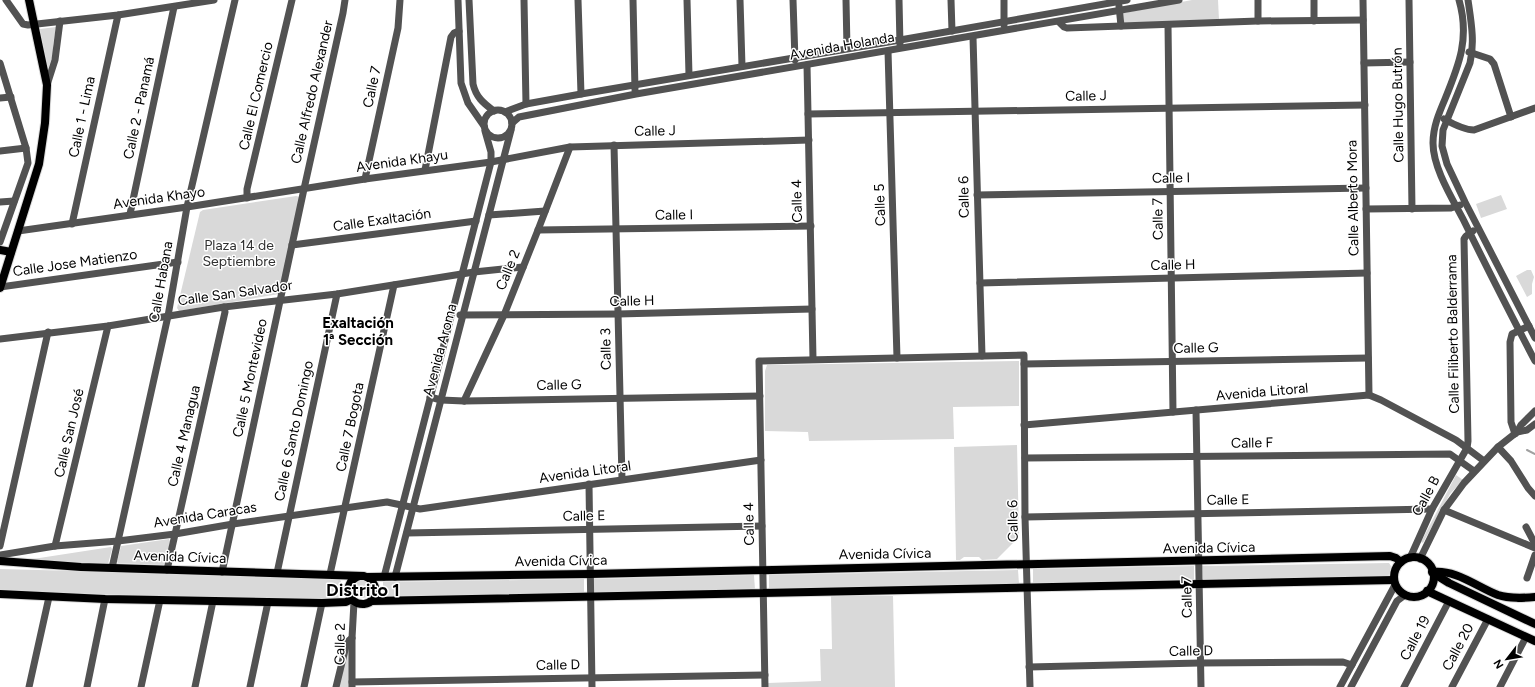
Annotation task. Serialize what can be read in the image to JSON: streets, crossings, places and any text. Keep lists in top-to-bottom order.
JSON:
{
  "streets": {
    "main road": ["Avenida Cívica"],
    "street": [
      "Avenida Holanda",
      "Calle 7",
      "Calle Alfredo Alexander",
      "Calle El Comercio",
      "Calle J",
      "Calle Hugo Butrón",
      "Calle 2 - Panamá",
      "Calle 1 - Lima",
      "Avenida Khayu",
      "Calle I",
      "Calle 6",
      "Avenida Khayo",
      "Calle Alberto Mora",
      "Calle 4",
      "Calle 5",
      "Calle Exaltación",
      "Calle Jose Matienzo",
      "Calle H",
      "Calle 2",
      "Calle Habana",
      "Calle San Salvador",
      "Calle Filiberto Balderrama",
      "Calle G",
      "Calle 3",
      "Avenida Aroma",
      "Calle 5 Montevideo",
      "Avenida Litoral",
      "Calle 7 Bogota",
      "Calle 6 Santo Domingo",
      "Calle San José",
      "Calle 4 Managua",
      "Calle F",
      "Calle B",
      "Calle E",
      "Avenida Caracas",
      "Calle 19",
      "Calle 20",
      "Calle D"
    ]
  },
  "crossings": [
    ["Avenida Holanda", "Calle 6"],
    ["Avenida Holanda", "Calle 4"],
    ["Avenida Holanda", "Calle 5"],
    ["Avenida Holanda", "Avenida Aroma"],
    ["Calle 7", "Calle J"],
    ["Calle 7", "Avenida Khayu"],
    ["Calle 7", "Calle I"],
    ["Calle 7", "Calle H"],
    ["Calle 7", "Calle G"],
    ["Calle 7", "Avenida Litoral"],
    ["Calle 7", "Calle F"],
    ["Calle 7", "Calle E"],
    ["Calle 7", "Avenida Cívica"],
    ["Calle 7", "Calle D"],
    ["Calle Alfredo Alexander", "Avenida Khayu"],
    ["Calle Alfredo Alexander", "Avenida Khayo"],
    ["Calle Alfredo Alexander", "Calle 5 Montevideo"],
    ["Calle El Comercio", "Avenida Khayo"],
    ["Calle J", "Avenida Khayu"],
    ["Calle J", "Calle 6"],
    ["Calle J", "Calle Alberto Mora"],
    ["Calle J", "Calle 4"],
    ["Calle J", "Calle 5"],
    ["Calle J", "Calle 2"],
    ["Calle J", "Calle 3"],
    ["Calle J", "Avenida Aroma"],
    ["Calle 2 - Panamá", "Avenida Khayo"],
    ["Calle 1 - Lima", "Avenida Khayo"],
    ["Avenida Khayu", "Avenida Khayo"],
    ["Avenida Khayu", "Avenida Aroma"],
    ["Avenida Khayu", "Calle 5 Montevideo"],
    ["Calle I", "Calle 6"],
    ["Calle I", "Calle Alberto Mora"],
    ["Calle I", "Calle 4"],
    ["Calle I", "Calle 2"],
    ["Calle I", "Calle 3"],
    ["Calle 6", "Calle H"],
    ["Calle 6", "Calle G"],
    ["Calle 6", "Avenida Litoral"],
    ["Calle 6", "Calle F"],
    ["Calle 6", "Calle E"],
    ["Calle 6", "Avenida Cívica"],
    ["Calle 6", "Calle D"],
    ["Avenida Khayo", "Calle Habana"],
    ["Avenida Khayo", "Calle 5 Montevideo"],
    ["Calle Alberto Mora", "Calle H"],
    ["Calle Alberto Mora", "Calle G"],
    ["Calle Alberto Mora", "Avenida Litoral"],
    ["Calle 4", "Calle H"],
    ["Calle 4", "Calle G"],
    ["Calle 4", "Avenida Litoral"],
    ["Calle 4", "Calle E"],
    ["Calle 4", "Avenida Cívica"],
    ["Calle 4", "Calle D"],
    ["Calle Exaltación", "Avenida Aroma"],
    ["Calle Exaltación", "Calle 5 Montevideo"],
    ["Calle Jose Matienzo", "Calle Habana"],
    ["Calle H", "Calle 2"],
    ["Calle H", "Calle 3"],
    ["Calle H", "Avenida Aroma"],
    ["Calle 2", "Calle San Salvador"],
    ["Calle 2", "Calle G"],
    ["Calle 2", "Avenida Cívica"],
    ["Calle 2", "Calle D"],
    ["Calle Habana", "Calle San Salvador"],
    ["Calle Habana", "Avenida Caracas"],
    ["Calle Habana", "Avenida Cívica"],
    ["Calle San Salvador", "Avenida Aroma"],
    ["Calle San Salvador", "Calle 5 Montevideo"],
    ["Calle San Salvador", "Calle 7 Bogota"],
    ["Calle San Salvador", "Calle 6 Santo Domingo"],
    ["Calle San Salvador", "Calle San José"],
    ["Calle San Salvador", "Calle 4 Managua"],
    ["Calle Filiberto Balderrama", "Calle B"],
    ["Calle G", "Calle 3"],
    ["Calle G", "Avenida Aroma"],
    ["Calle 3", "Avenida Litoral"],
    ["Avenida Aroma", "Avenida Litoral"],
    ["Avenida Aroma", "Calle E"],
    ["Avenida Aroma", "Avenida Caracas"],
    ["Avenida Aroma", "Avenida Cívica"],
    ["Calle 5 Montevideo", "Avenida Caracas"],
    ["Calle 5 Montevideo", "Avenida Cívica"],
    ["Avenida Litoral", "Avenida Caracas"],
    ["Calle 7 Bogota", "Avenida Caracas"],
    ["Calle 7 Bogota", "Avenida Cívica"],
    ["Calle 6 Santo Domingo", "Avenida Caracas"],
    ["Calle 6 Santo Domingo", "Avenida Cívica"],
    ["Calle San José", "Avenida Caracas"],
    ["Calle 4 Managua", "Avenida Caracas"],
    ["Calle 4 Managua", "Avenida Cívica"],
    ["Calle F", "Calle B"],
    ["Calle B", "Calle E"],
    ["Calle B", "Avenida Cívica"]
  ],
  "districts": ["Exaltación 1ª Sección", "Distrito 1"],
  "parks": ["Plaza 14 de Septiembre"],
  "north": "bottom left"
}
